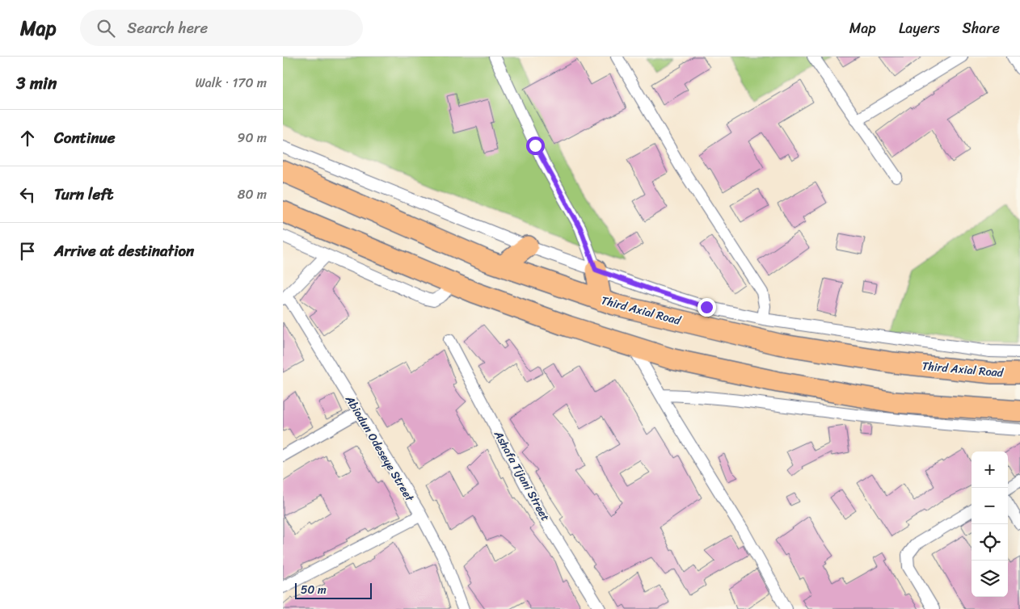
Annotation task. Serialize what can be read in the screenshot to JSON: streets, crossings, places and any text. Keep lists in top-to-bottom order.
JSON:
{
  "streets": {
    "highway": ["Third Axial Road"],
    "street": ["Abiodun Odeseye Street", "Ashafa Tijani Street"]
  },
  "scale_bar": "50 m",
  "page": {
    "header": "Map",
    "search": "Search here",
    "nav": ["Map", "Layers", "Share"],
    "heading": ["3 min", "Walk · 170 m"],
    "list": [
      ["Continue", "90 m"],
      ["Turn left", "80 m"],
      "Arrive at destination"
    ],
    "map_buttons": ["+", "−"],
    "scale": "50 m"
  }
}
